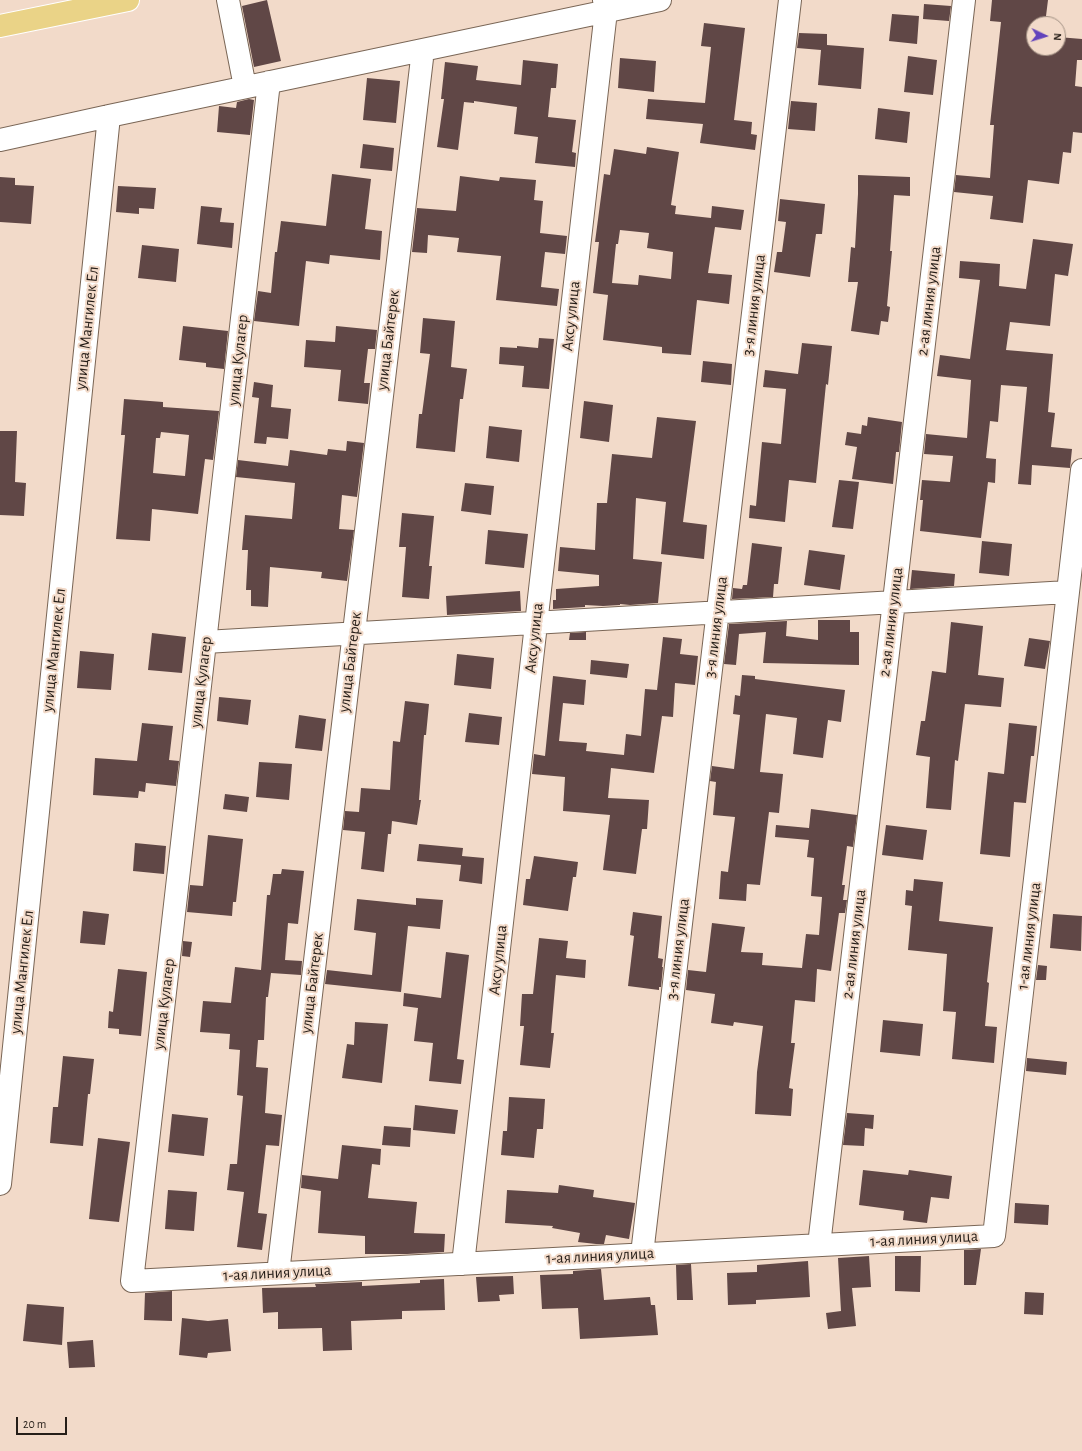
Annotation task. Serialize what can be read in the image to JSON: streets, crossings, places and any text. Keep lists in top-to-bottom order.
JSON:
{
  "streets": {
    "street": [
      "2-ая линия улица",
      "3-я линия улица",
      "Аксу улица",
      "улица Мангилек Ел",
      "улица Байтерек",
      "улица Кулагер",
      "1-ая линия улица"
    ]
  },
  "crossings": [
    ["2-ая линия улица", "1-ая линия улица"],
    ["3-я линия улица", "1-ая линия улица"],
    ["Аксу улица", "1-ая линия улица"],
    ["улица Байтерек", "1-ая линия улица"],
    ["улица Кулагер", "1-ая линия улица"]
  ],
  "scale_bar": "20 m",
  "north": "right"
}
